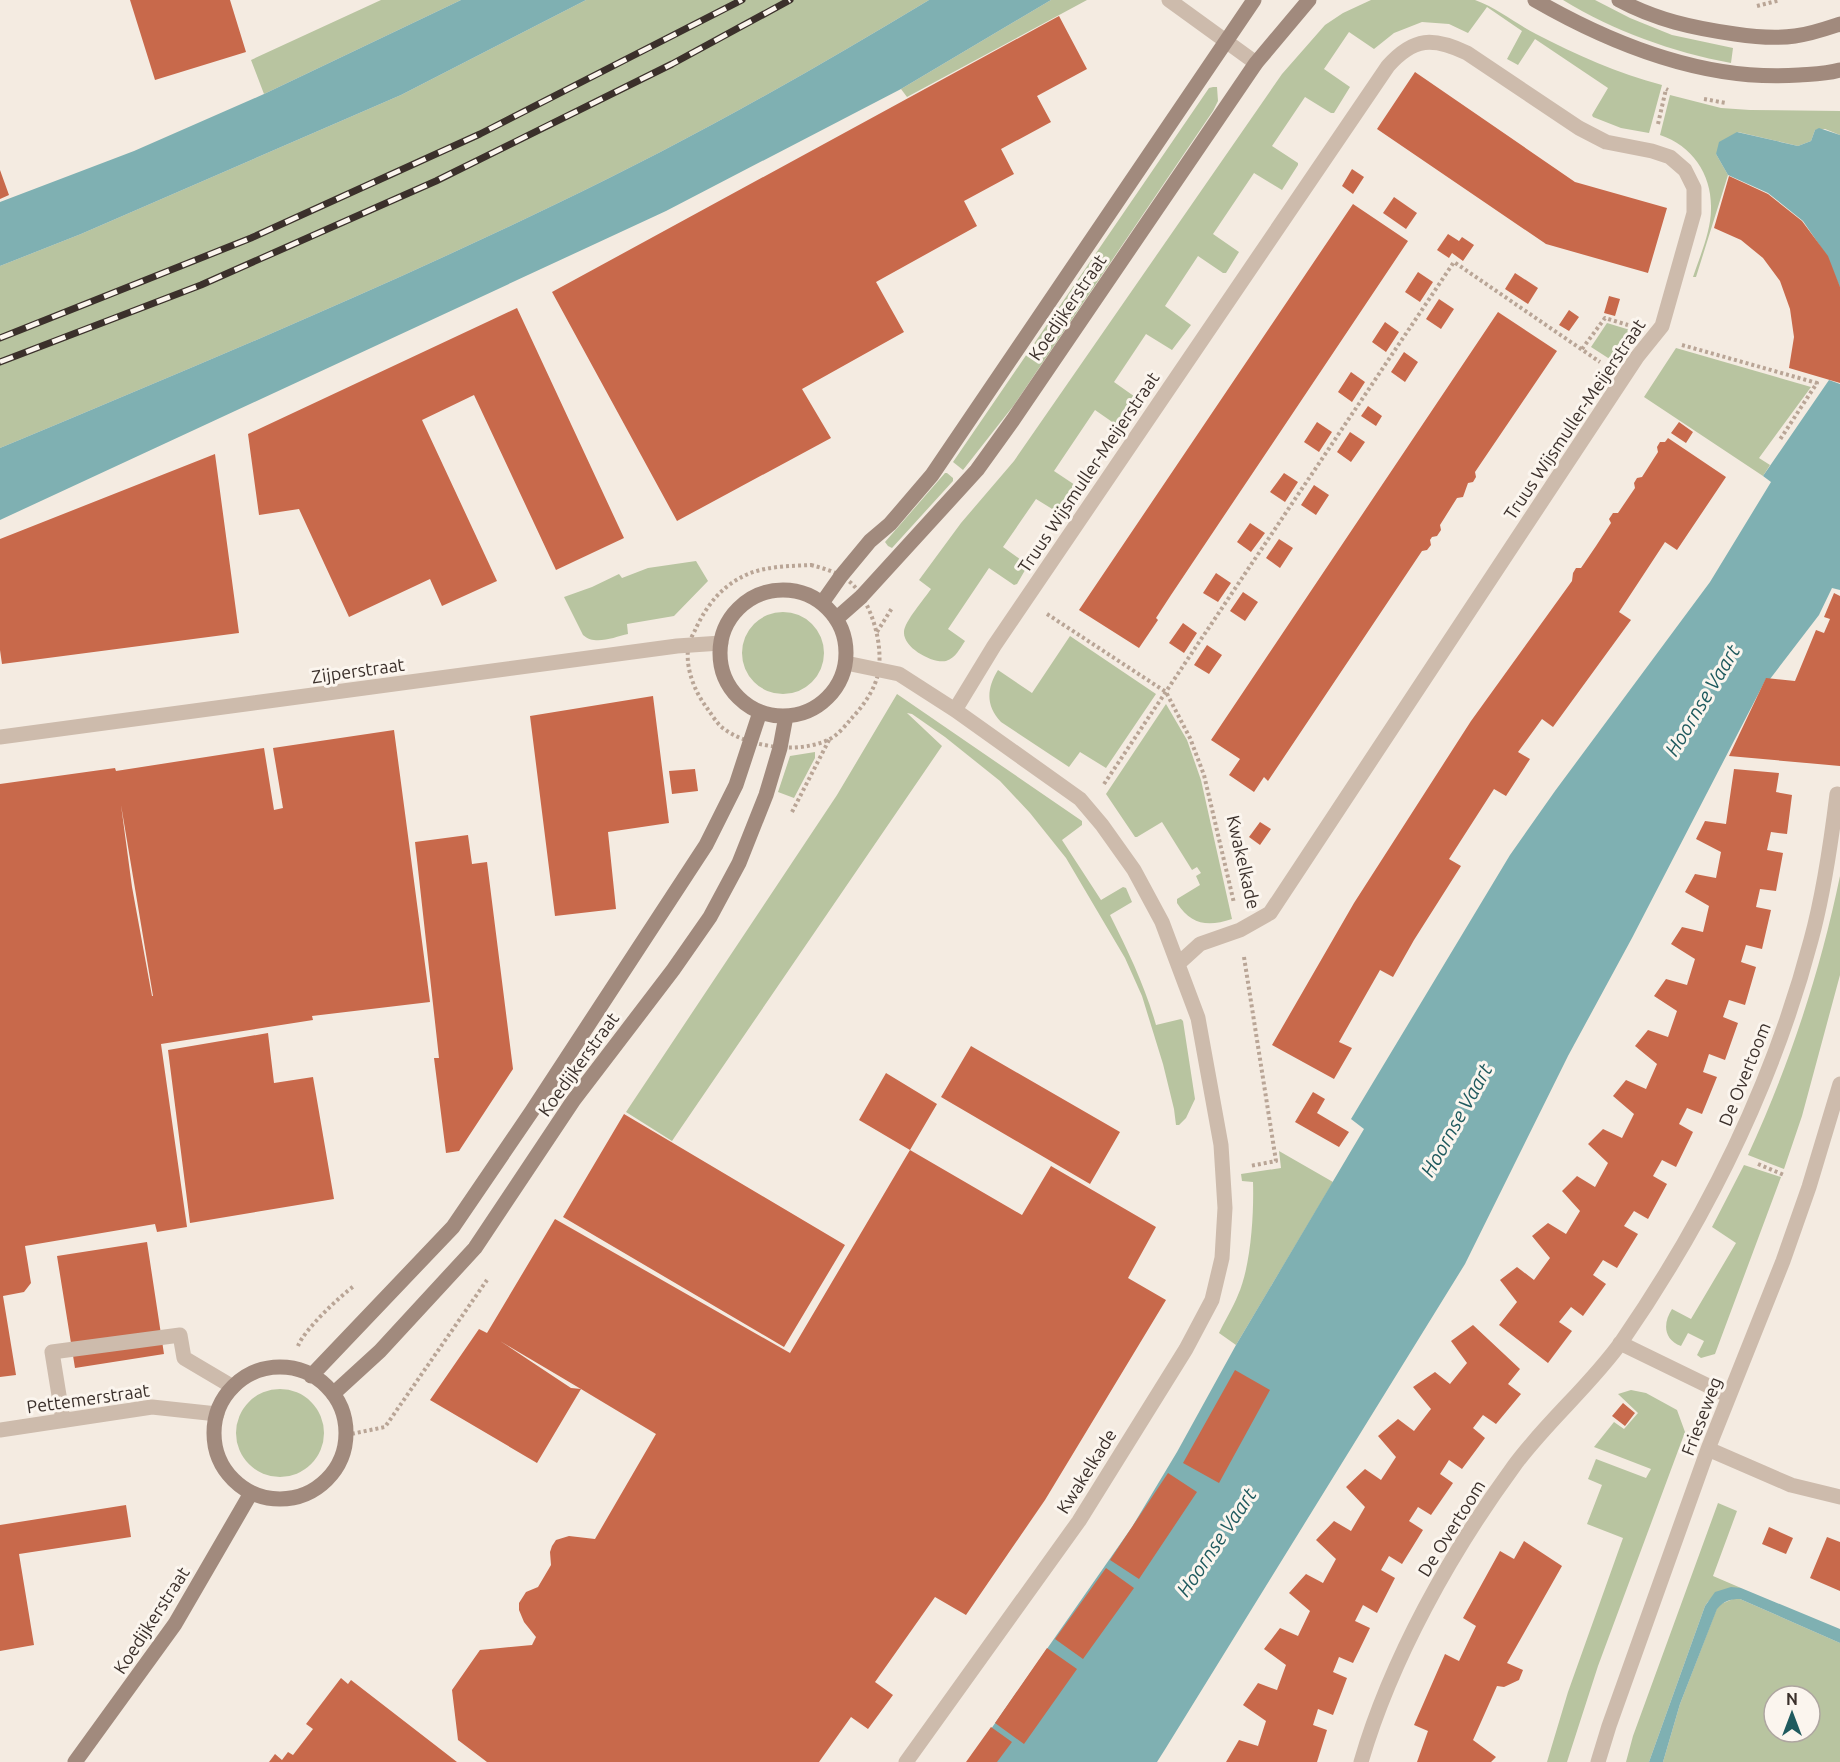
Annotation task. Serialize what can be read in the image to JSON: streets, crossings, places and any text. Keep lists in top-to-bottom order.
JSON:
{
  "streets": {
    "main road": ["Koedijkerstraat"],
    "street": [
      "Truus Wijsmuller-Meijerstraat",
      "Zijperstraat",
      "Kwakelkade",
      "De Overtoom",
      "Pettemerstraat",
      "Frieseweg"
    ]
  },
  "crossings": [
    ["Koedijkerstraat", "Zijperstraat"],
    ["Koedijkerstraat", "Kwakelkade"],
    ["Koedijkerstraat", "Pettemerstraat"],
    ["Truus Wijsmuller-Meijerstraat", "Kwakelkade"],
    ["Zijperstraat", "Kwakelkade"]
  ],
  "water": ["Hoornse Vaart"],
  "north": "top"
}
